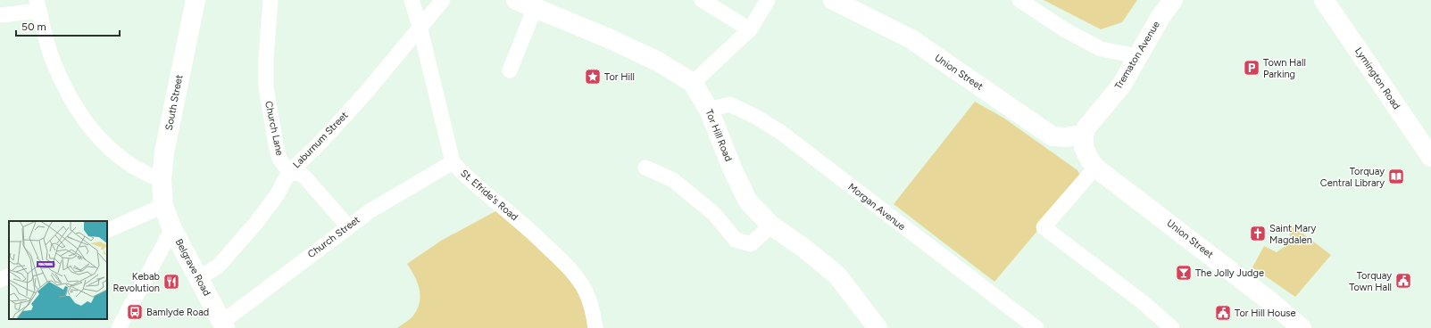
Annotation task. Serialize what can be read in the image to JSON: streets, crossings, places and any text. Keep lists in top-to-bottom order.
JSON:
{
  "streets": {
    "street": [
      "Trematon Avenue",
      "Union Street",
      "Lymington Road",
      "South Street",
      "Church Lane",
      "Tor Hill Road",
      "Laburnum Street",
      "St. Efride's Road",
      "Morgan Avenue",
      "Church Street",
      "Belgrave Road"
    ]
  },
  "crossings": [
    ["Trematon Avenue", "Union Street"],
    ["South Street", "Belgrave Road"],
    ["Church Lane", "Laburnum Street"],
    ["Tor Hill Road", "Morgan Avenue"],
    ["Laburnum Street", "St. Efride's Road"],
    ["Laburnum Street", "Belgrave Road"],
    ["St. Efride's Road", "Church Street"],
    ["Church Street", "Belgrave Road"]
  ],
  "places": {
    "parking": ["Town Hall Parking"],
    "place": ["Tor Hill"],
    "library": ["Torquay Central Library"],
    "church": ["Saint Mary Magdalen"],
    "bar": ["The Jolly Judge"],
    "public building": ["Torquay Town Hall", "Tor Hill House"],
    "restaurant": ["Kebab Revolution"],
    "bus stop": ["Bamlyde Road"]
  },
  "scale_bar": "50 m"
}
